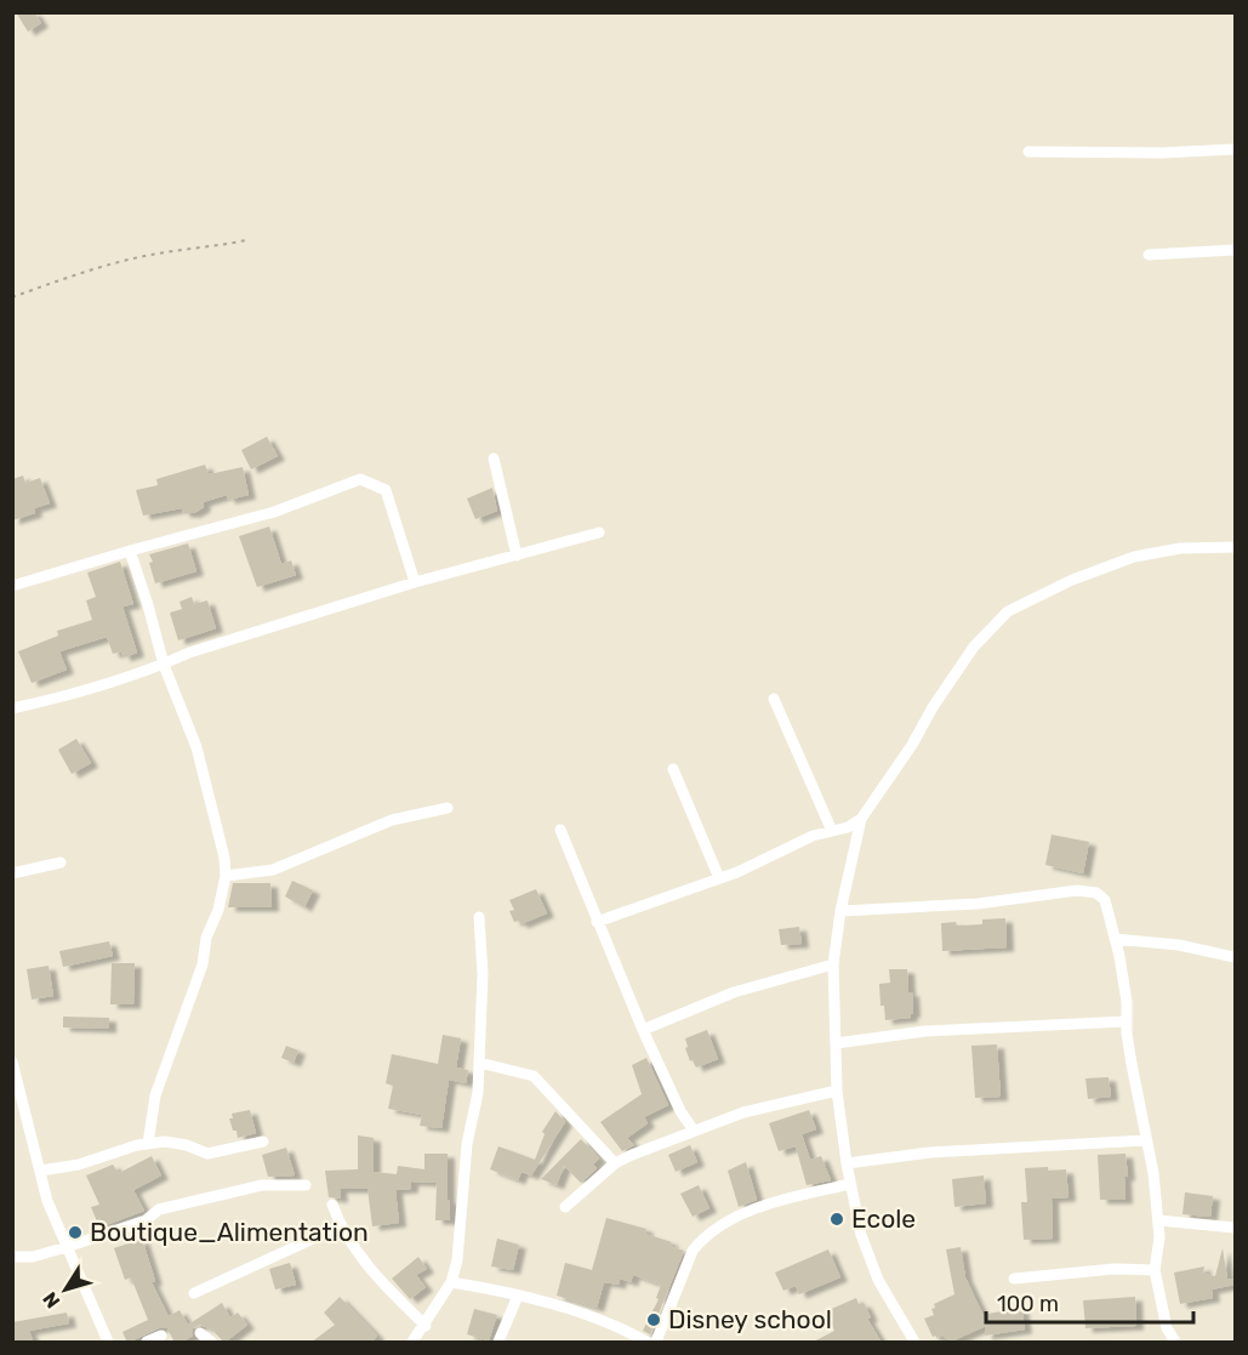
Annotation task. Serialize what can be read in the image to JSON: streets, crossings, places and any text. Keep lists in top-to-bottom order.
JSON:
{
  "places": ["Ecole", "Boutique_Alimentation", "Disney school"],
  "scale_bar": "100 m",
  "north": "bottom left"
}
